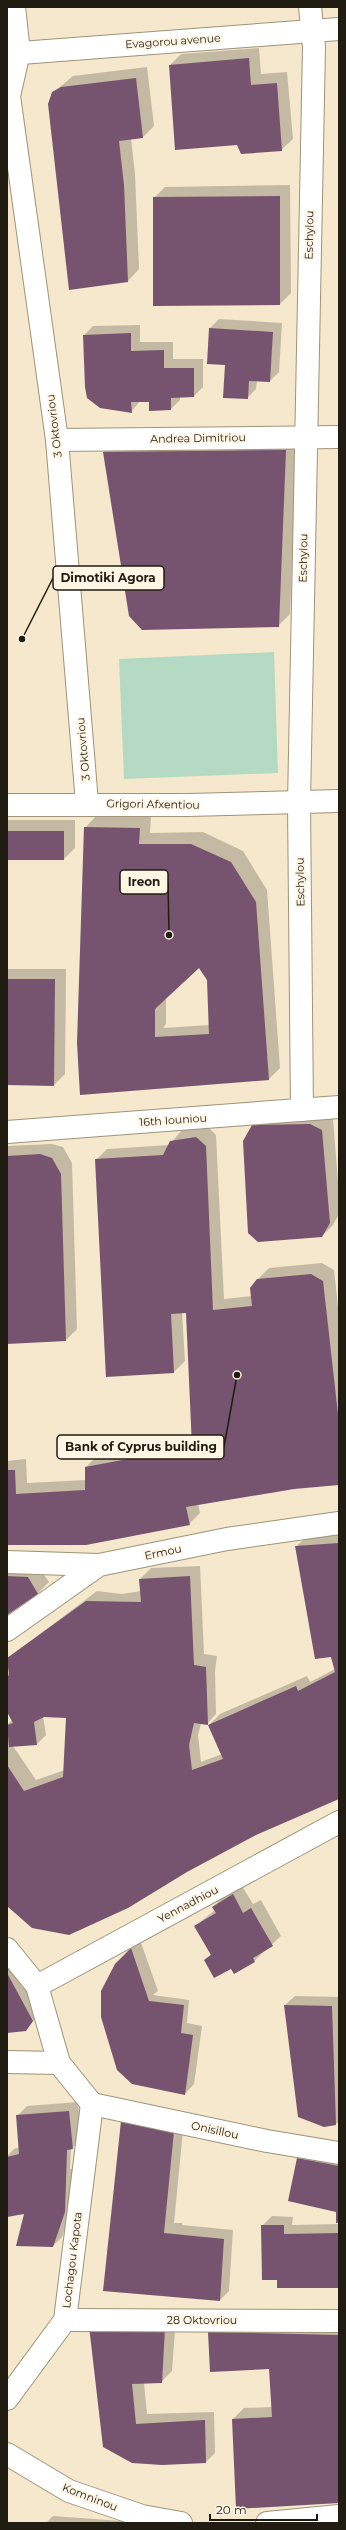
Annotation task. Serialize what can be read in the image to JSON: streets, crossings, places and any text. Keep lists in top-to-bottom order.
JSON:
{
  "streets": {
    "street": [
      "Evagorou avenue",
      "Eschylou",
      "3 Oktovriou",
      "Andrea Dimitriou",
      "Grigori Afxentiou",
      "16th Iouniou",
      "Ermou",
      "Yennadhiou",
      "Onisillou",
      "Lochagou Kapota",
      "28 Oktovriou",
      "Komninou"
    ]
  },
  "crossings": [
    ["Evagorou avenue", "Eschylou"],
    ["Evagorou avenue", "3 Oktovriou"],
    ["Eschylou", "Andrea Dimitriou"],
    ["Eschylou", "Grigori Afxentiou"],
    ["Eschylou", "16th Iouniou"],
    ["3 Oktovriou", "Andrea Dimitriou"],
    ["3 Oktovriou", "Grigori Afxentiou"],
    ["Onisillou", "Lochagou Kapota"],
    ["Lochagou Kapota", "28 Oktovriou"]
  ],
  "places": ["Dimotiki Agora", "Ireon", "Bank of Cyprus building"],
  "scale_bar": "20 m"
}
